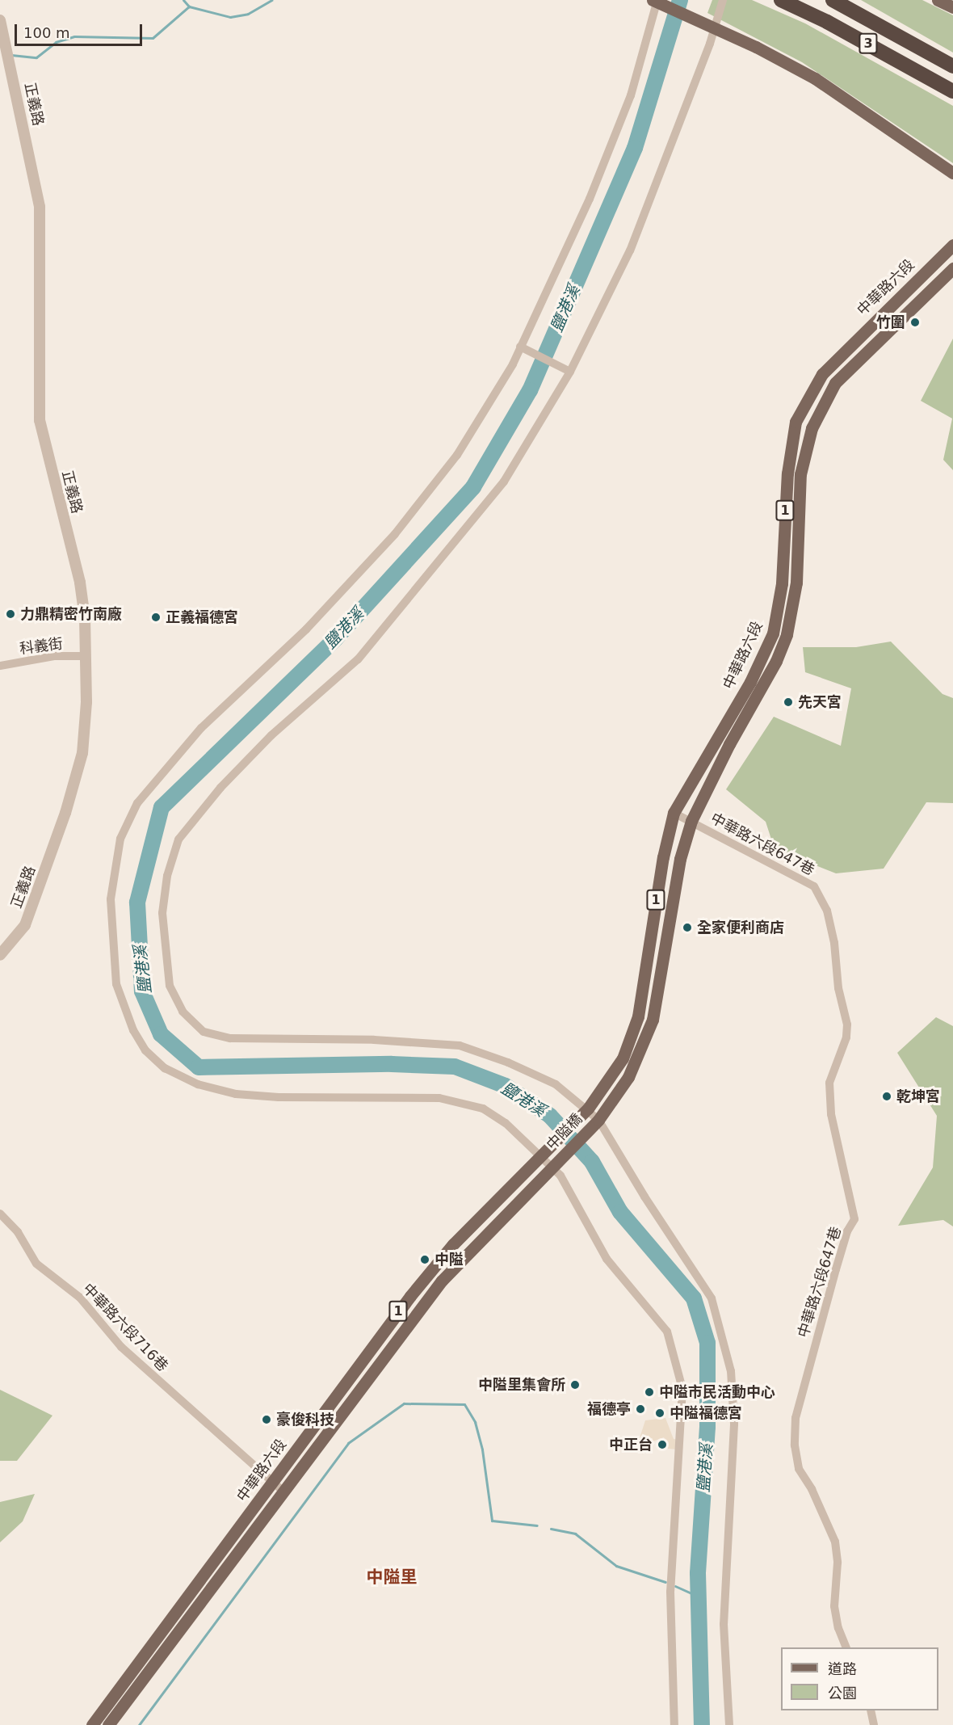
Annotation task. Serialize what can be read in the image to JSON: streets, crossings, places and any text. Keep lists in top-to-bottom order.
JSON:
{
  "streets": {
    "highway": ["3"],
    "main road": ["中華路六段", "1", "中隘橋"],
    "street": [
      "正義路",
      "科義街",
      "中華路六段647巷",
      "中華路六段716巷"
    ]
  },
  "crossings": [
    ["正義路", "科義街"],
    ["中華路六段", "中華路六段647巷"],
    ["中華路六段", "中隘橋"],
    ["中華路六段", "中華路六段716巷"]
  ],
  "districts": ["中隘里"],
  "water": ["鹽港溪"],
  "places": [
    "竹圍",
    "力鼎精密竹南廠",
    "正義福德宮",
    "先天宮",
    "全家便利商店",
    "乾坤宮",
    "中隘",
    "中隘里集會所",
    "中隘市民活動中心",
    "福德亭",
    "中隘福德宮",
    "豪俊科技",
    "中正台"
  ],
  "legend": ["道路", "公園"],
  "scale_bar": "100 m"
}
